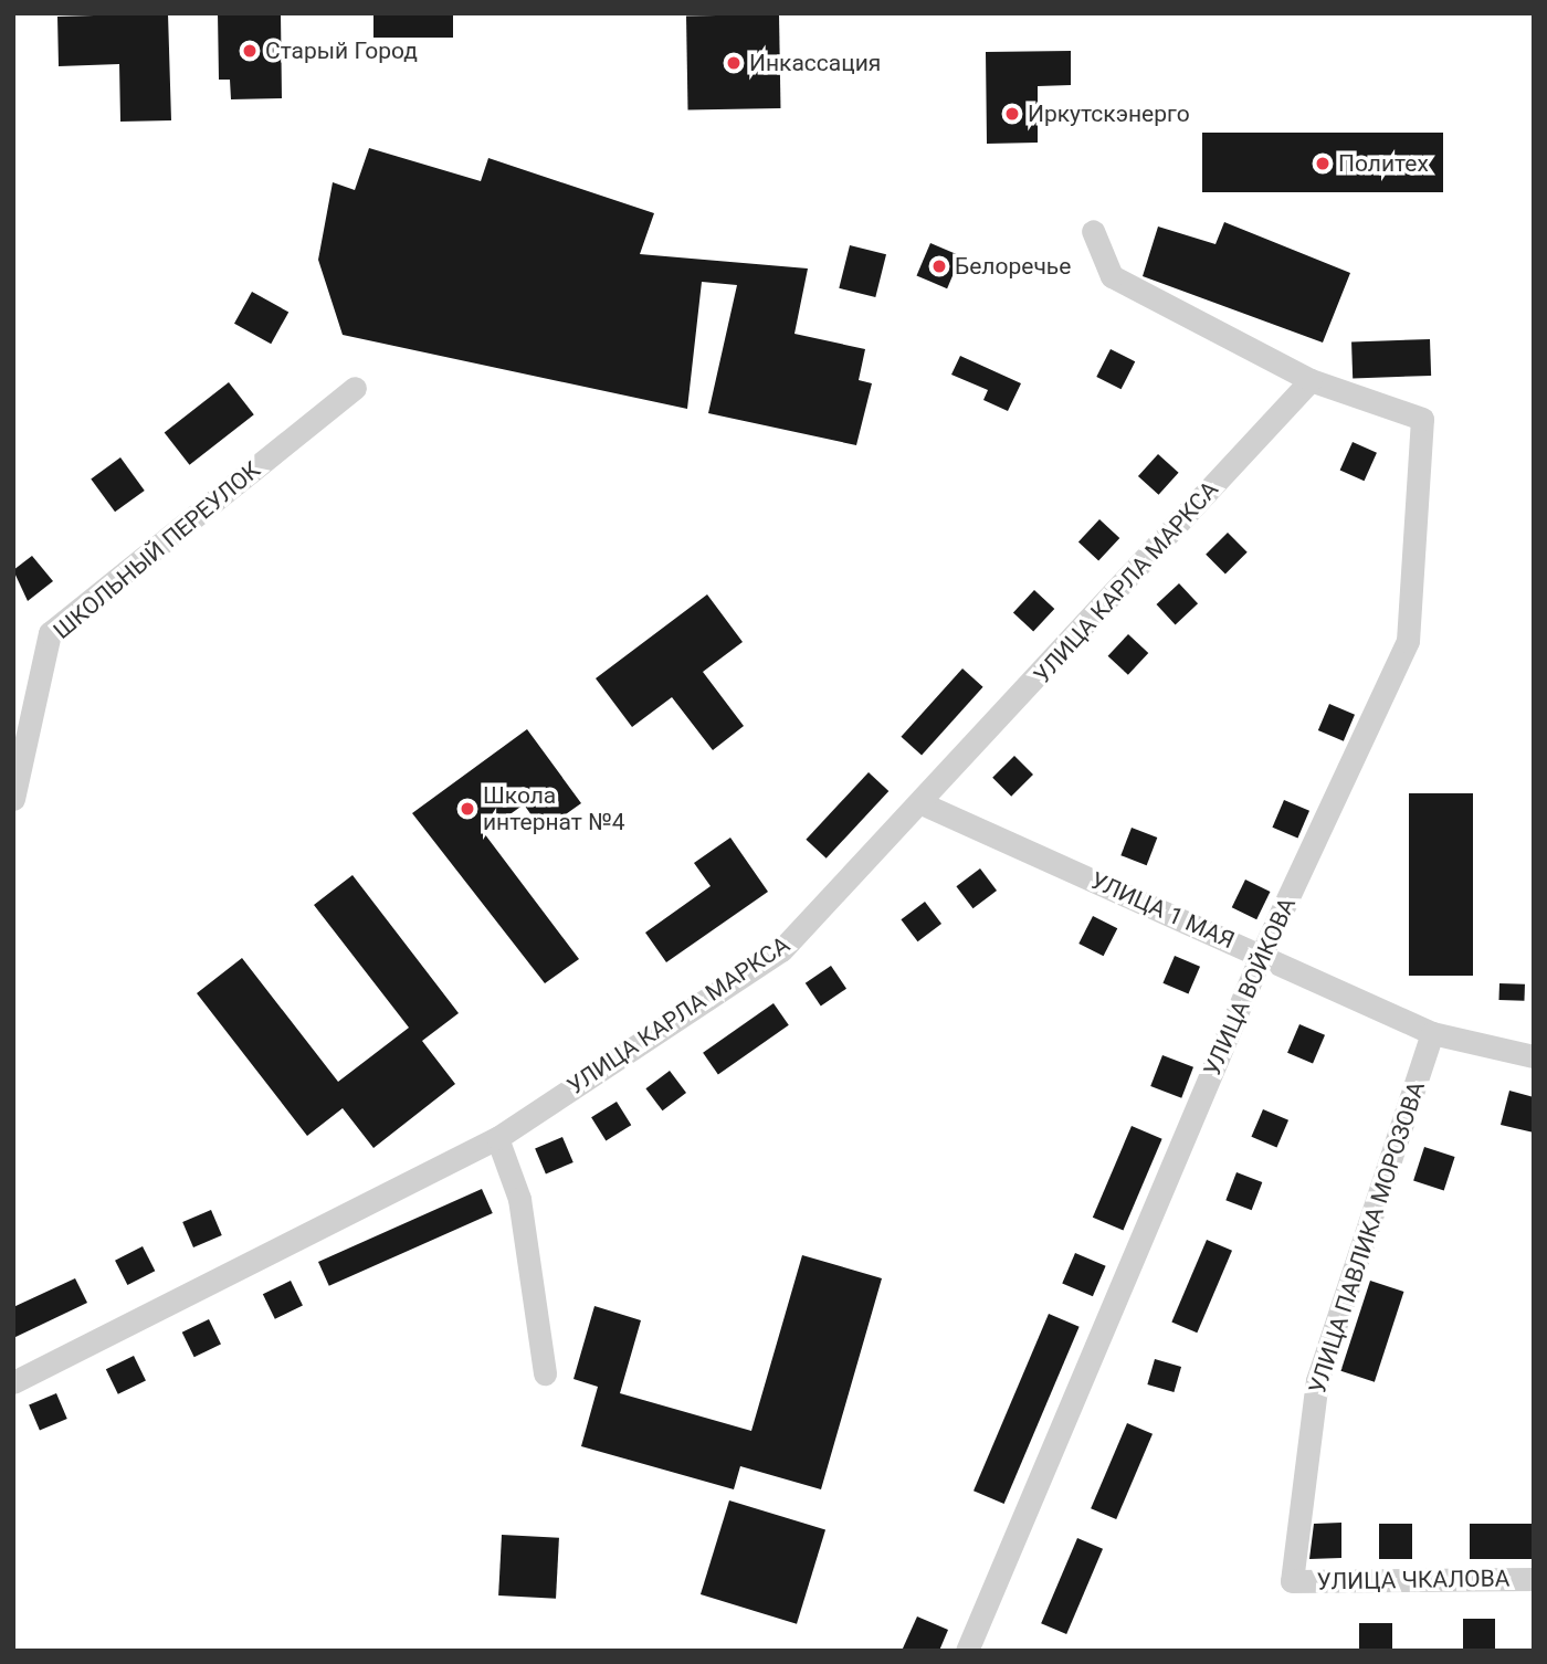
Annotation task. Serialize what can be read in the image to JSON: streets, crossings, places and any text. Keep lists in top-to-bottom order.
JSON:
{
  "streets": {
    "street": [
      "ШКОЛЬНЫЙ ПЕРЕУЛОК",
      "УЛИЦА КАРЛА МАРКСА",
      "УЛИЦА 1 МАЯ",
      "УЛИЦА ВОЙКОВА",
      "УЛИЦА ПАВЛИКА МОРОЗОВА",
      "УЛИЦА ЧКАЛОВА"
    ]
  },
  "crossings": [
    ["УЛИЦА КАРЛА МАРКСА", "УЛИЦА 1 МАЯ"],
    ["УЛИЦА КАРЛА МАРКСА", "УЛИЦА ВОЙКОВА"],
    ["УЛИЦА 1 МАЯ", "УЛИЦА ВОЙКОВА"],
    ["УЛИЦА 1 МАЯ", "УЛИЦА ПАВЛИКА МОРОЗОВА"],
    ["УЛИЦА ПАВЛИКА МОРОЗОВА", "УЛИЦА ЧКАЛОВА"]
  ],
  "places": [
    "Старый Город",
    "Инкассация",
    "Иркутскэнерго",
    "Политех",
    "Белоречье",
    "Школа интернат №4"
  ]
}
